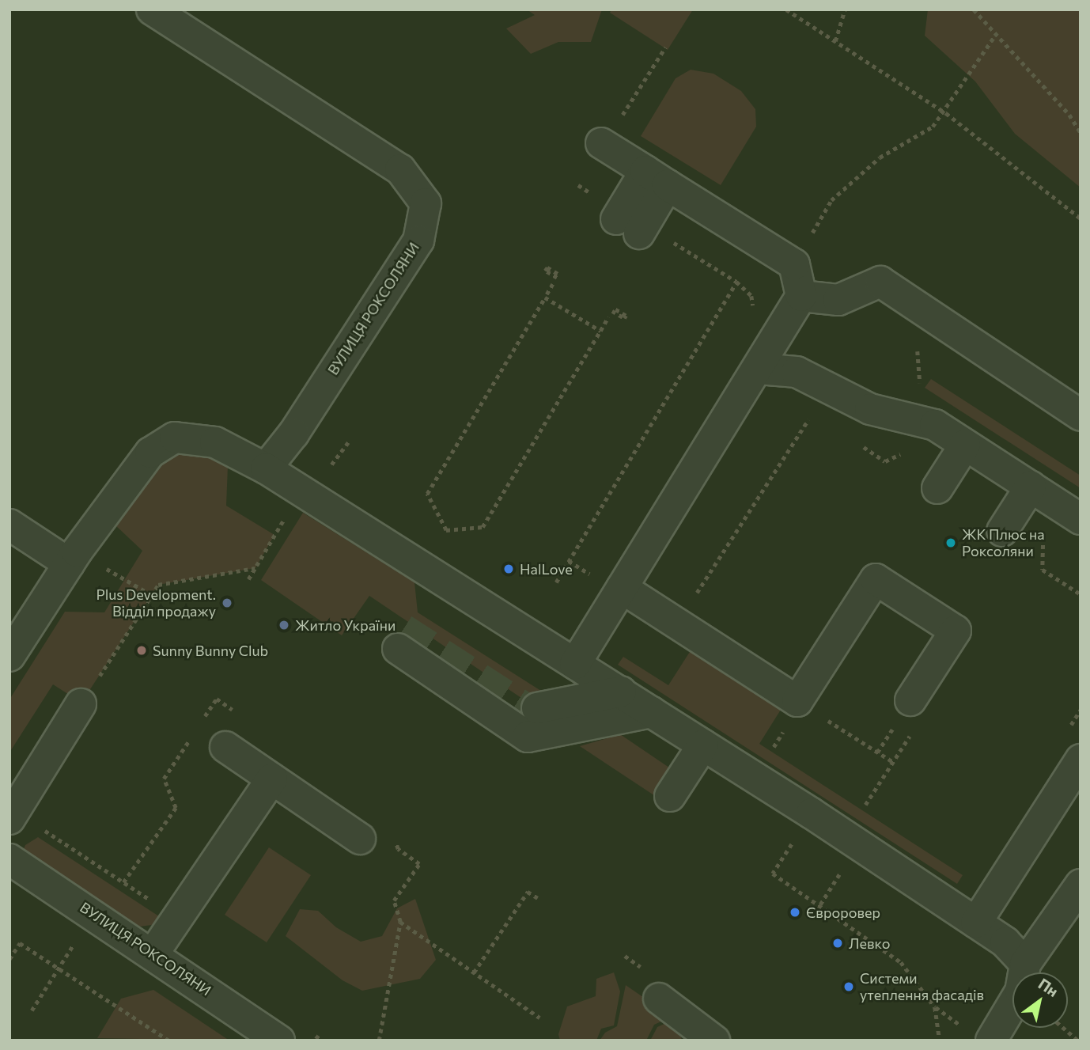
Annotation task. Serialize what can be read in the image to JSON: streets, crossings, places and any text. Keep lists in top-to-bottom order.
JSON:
{
  "streets": {
    "lane": ["ВУЛИЦЯ РОКСОЛЯНИ"]
  },
  "places": [
    "ЖК Плюс на Роксоляни",
    "HalLove",
    "Plus Development. Відділ продажу",
    "Житло України",
    "Sunny Bunny Club",
    "Євроровер",
    "Левко",
    "Системи утеплення фасадів"
  ],
  "north": "top right"
}
